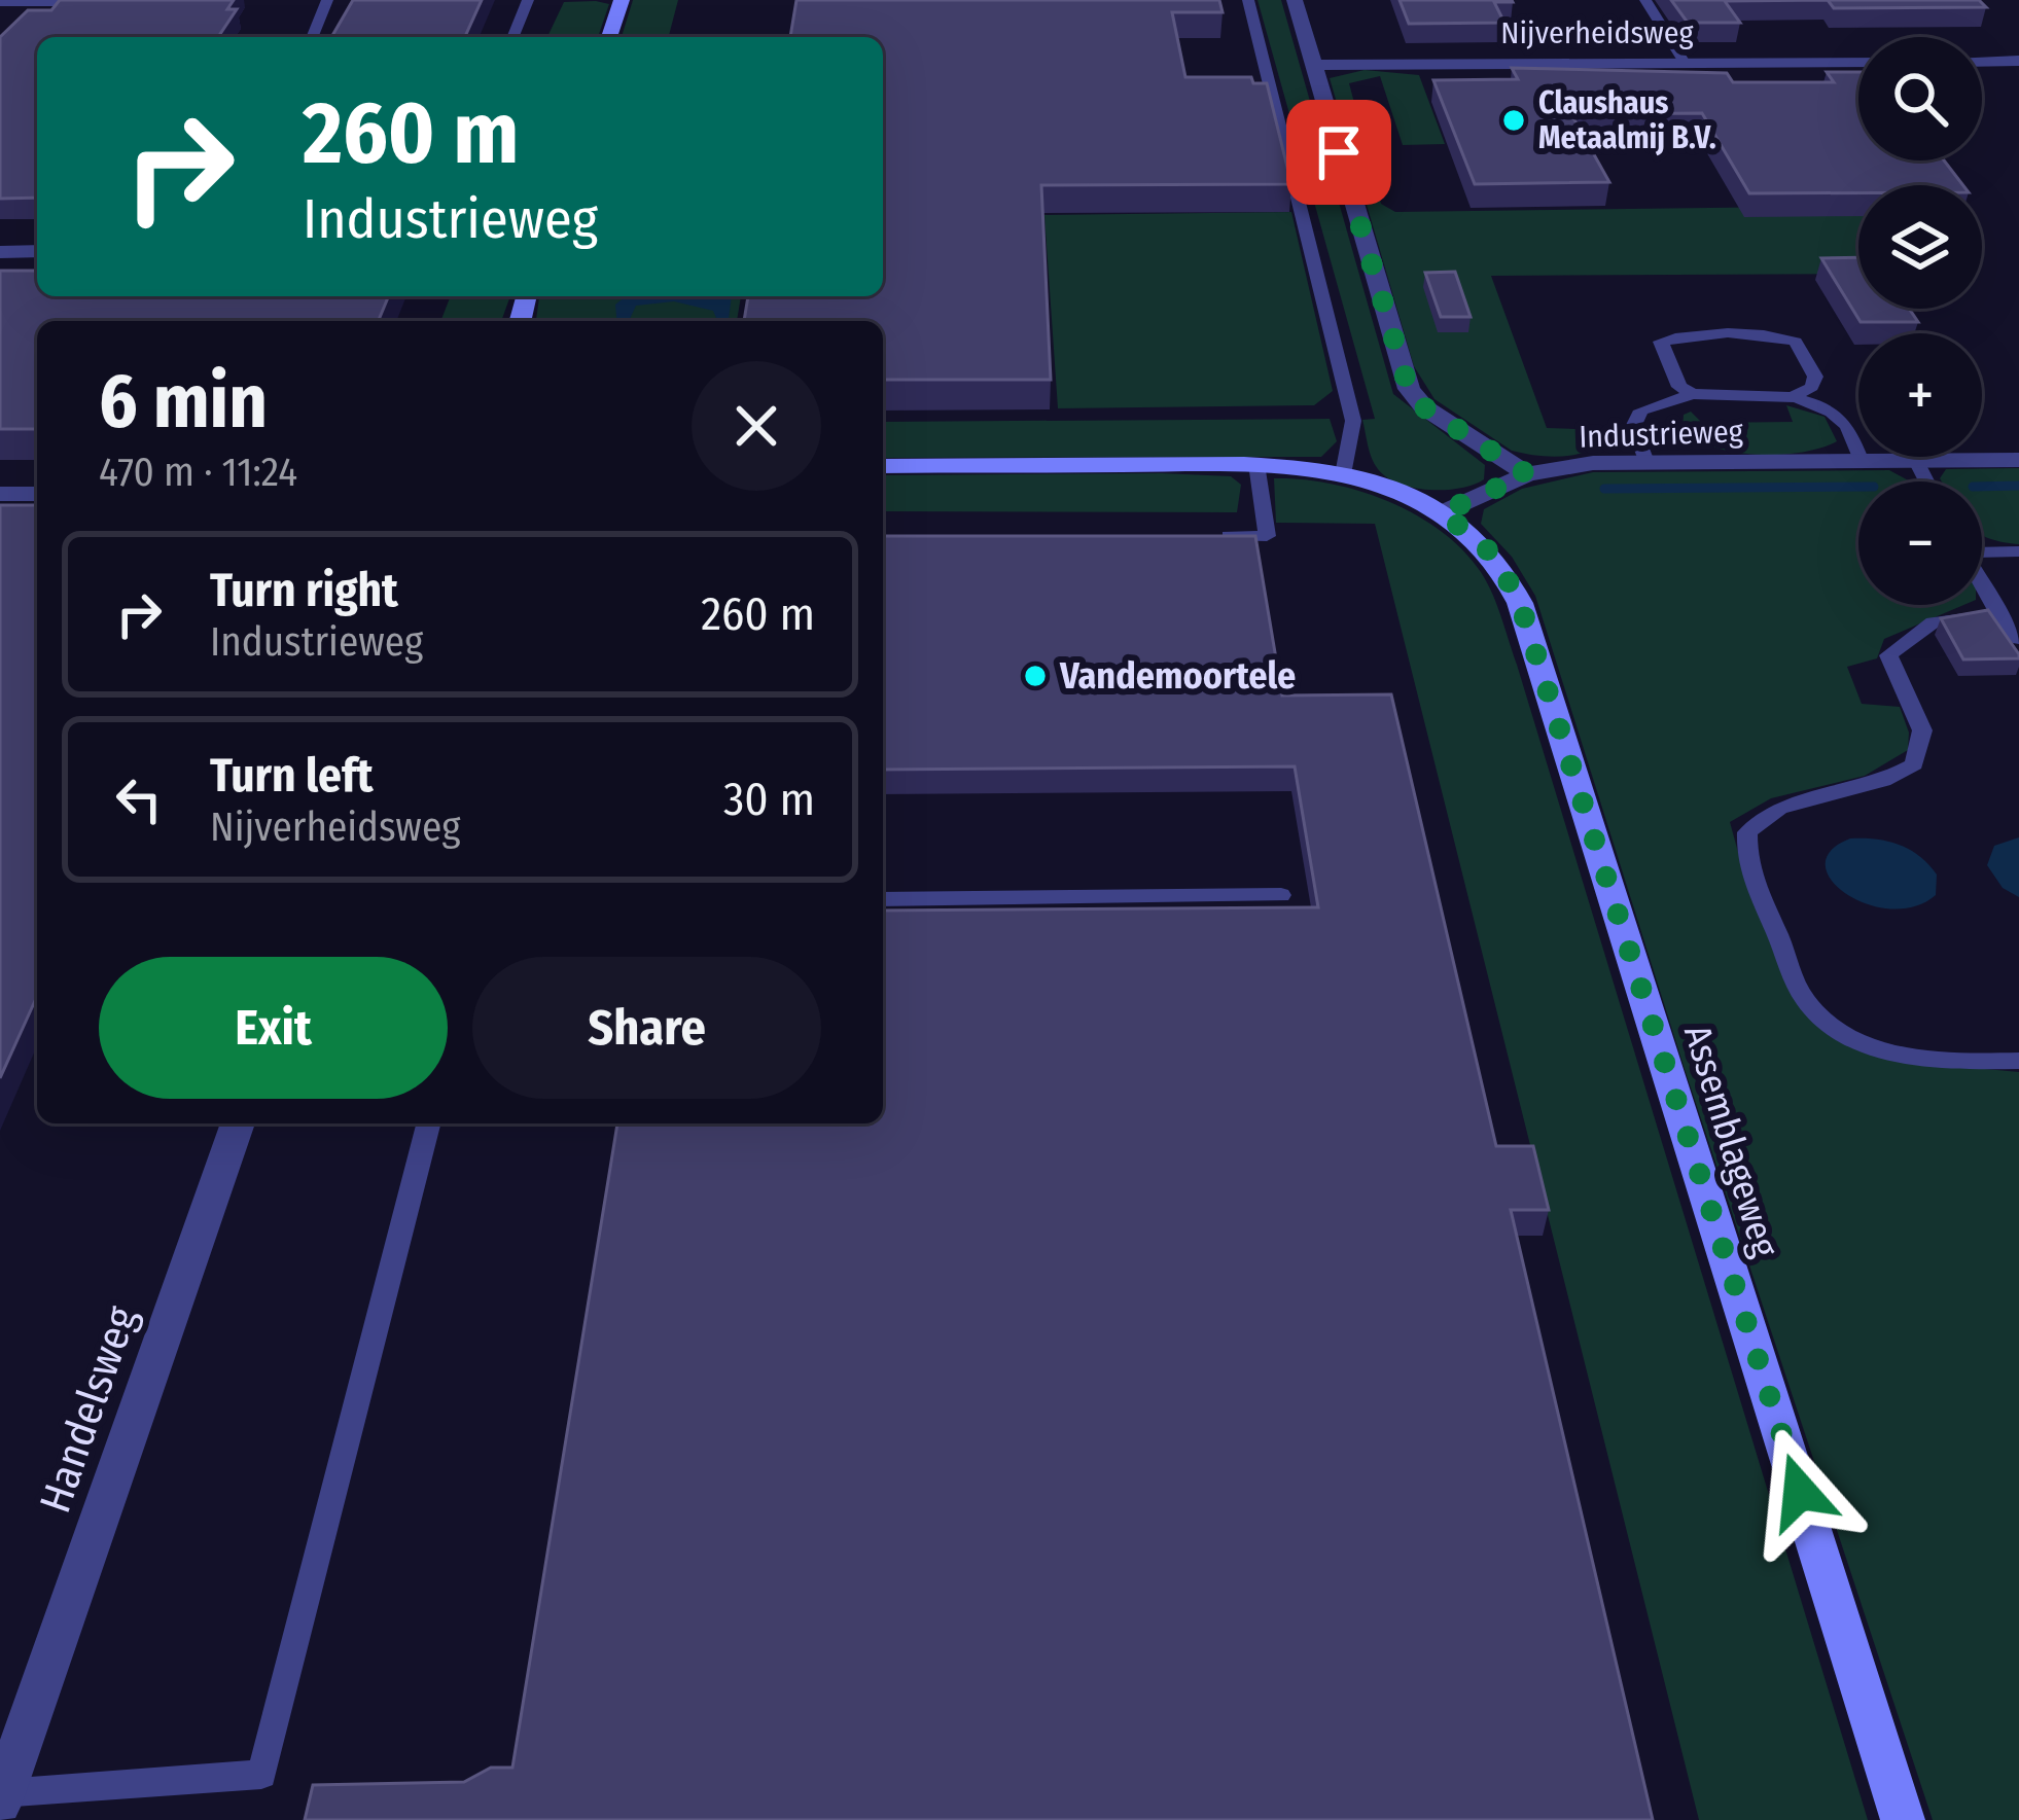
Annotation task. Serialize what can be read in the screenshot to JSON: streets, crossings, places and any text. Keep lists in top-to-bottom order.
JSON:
{
  "streets": {
    "street": [
      "Nijverheidsweg",
      "Industrieweg",
      "Assemblageweg",
      "Handelsweg"
    ]
  },
  "crossings": [
    ["Industrieweg", "Assemblageweg"]
  ],
  "places": ["Claushaus Metaalmij B.V.", "Vandemoortele"],
  "page": {
    "map_buttons": ["+", "−"],
    "turn": ["260 m", "Industrieweg"],
    "heading": ["6 min", "470 m · 11:24"],
    "list": [
      {
        "name": "Turn right",
        "note": "Industrieweg",
        "value": "260 m"
      },
      {
        "name": "Turn left",
        "note": "Nijverheidsweg",
        "value": "30 m"
      }
    ],
    "buttons": ["Exit", "Share"]
  }
}
